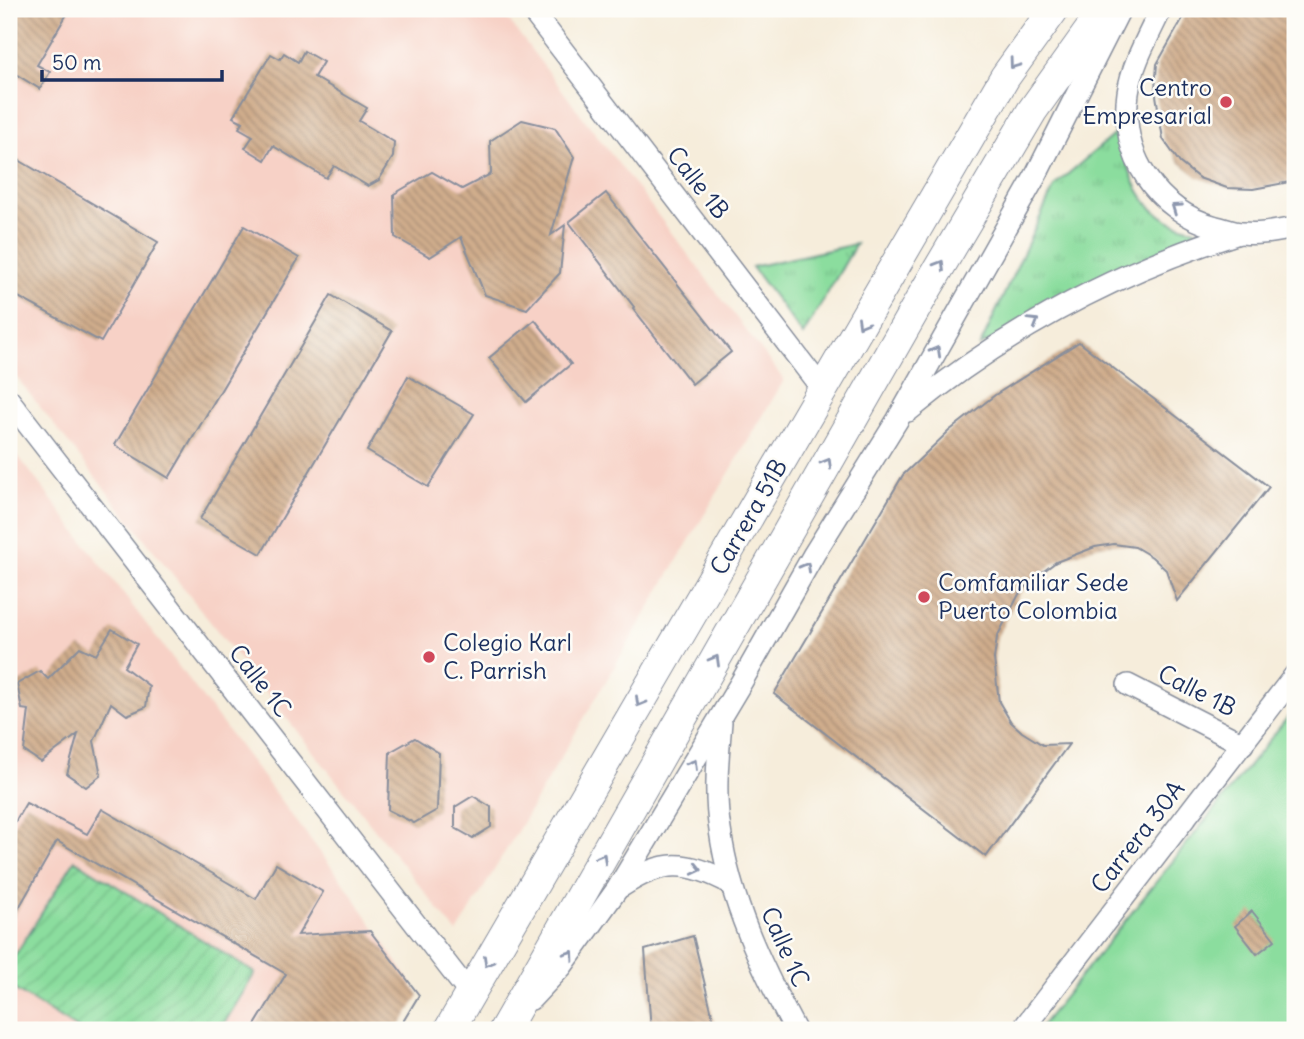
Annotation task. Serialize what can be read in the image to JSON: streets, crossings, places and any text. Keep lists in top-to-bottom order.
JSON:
{
  "streets": {
    "main road": ["Carrera 51B"],
    "street": ["Calle 1B", "Calle 1C", "Carrera 30A"]
  },
  "crossings": [
    ["Calle 1B", "Carrera 51B"],
    ["Calle 1B", "Carrera 30A"],
    ["Carrera 51B", "Calle 1C"]
  ],
  "places": ["Centro Empresarial", "Comfamiliar Sede Puerto Colombia", "Colegio Karl C. Parrish"],
  "scale_bar": "50 m"
}
